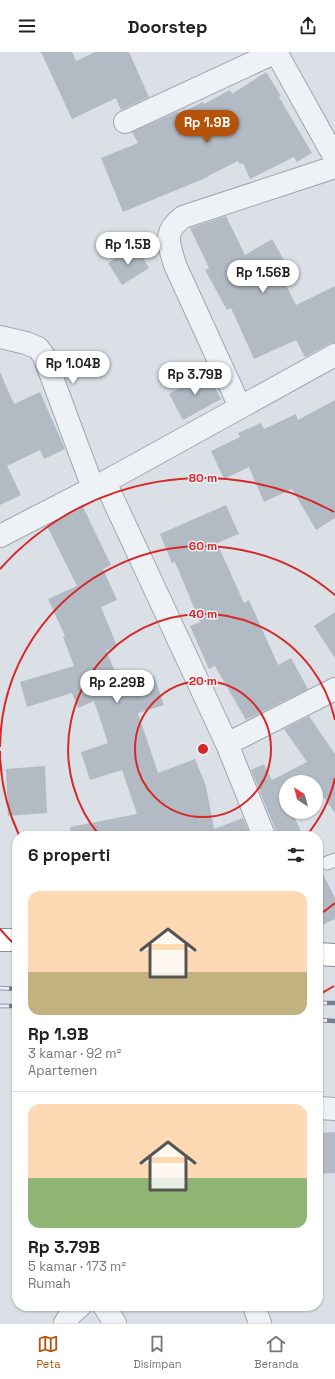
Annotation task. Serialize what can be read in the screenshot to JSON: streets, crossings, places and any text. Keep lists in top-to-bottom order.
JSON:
{
  "north": "top left",
  "page": {
    "header": "Doorstep",
    "price": [
      "Rp 1.9B",
      "Rp 1.5B",
      "Rp 1.56B",
      "Rp 1.04B",
      "Rp 3.79B",
      "Rp 2.29B"
    ],
    "heading": "6 properti",
    "list": [
      {
        "name": "Rp 1.9B",
        "note": "3 kamar · 92 m² · Apartemen"
      },
      {
        "name": "Rp 3.79B",
        "note": "5 kamar · 173 m² · Rumah"
      }
    ],
    "tabs": ["Peta", "Disimpan", "Beranda"]
  },
  "rings": [
    "80 m",
    "60 m",
    "40 m",
    "20 m"
  ]
}
